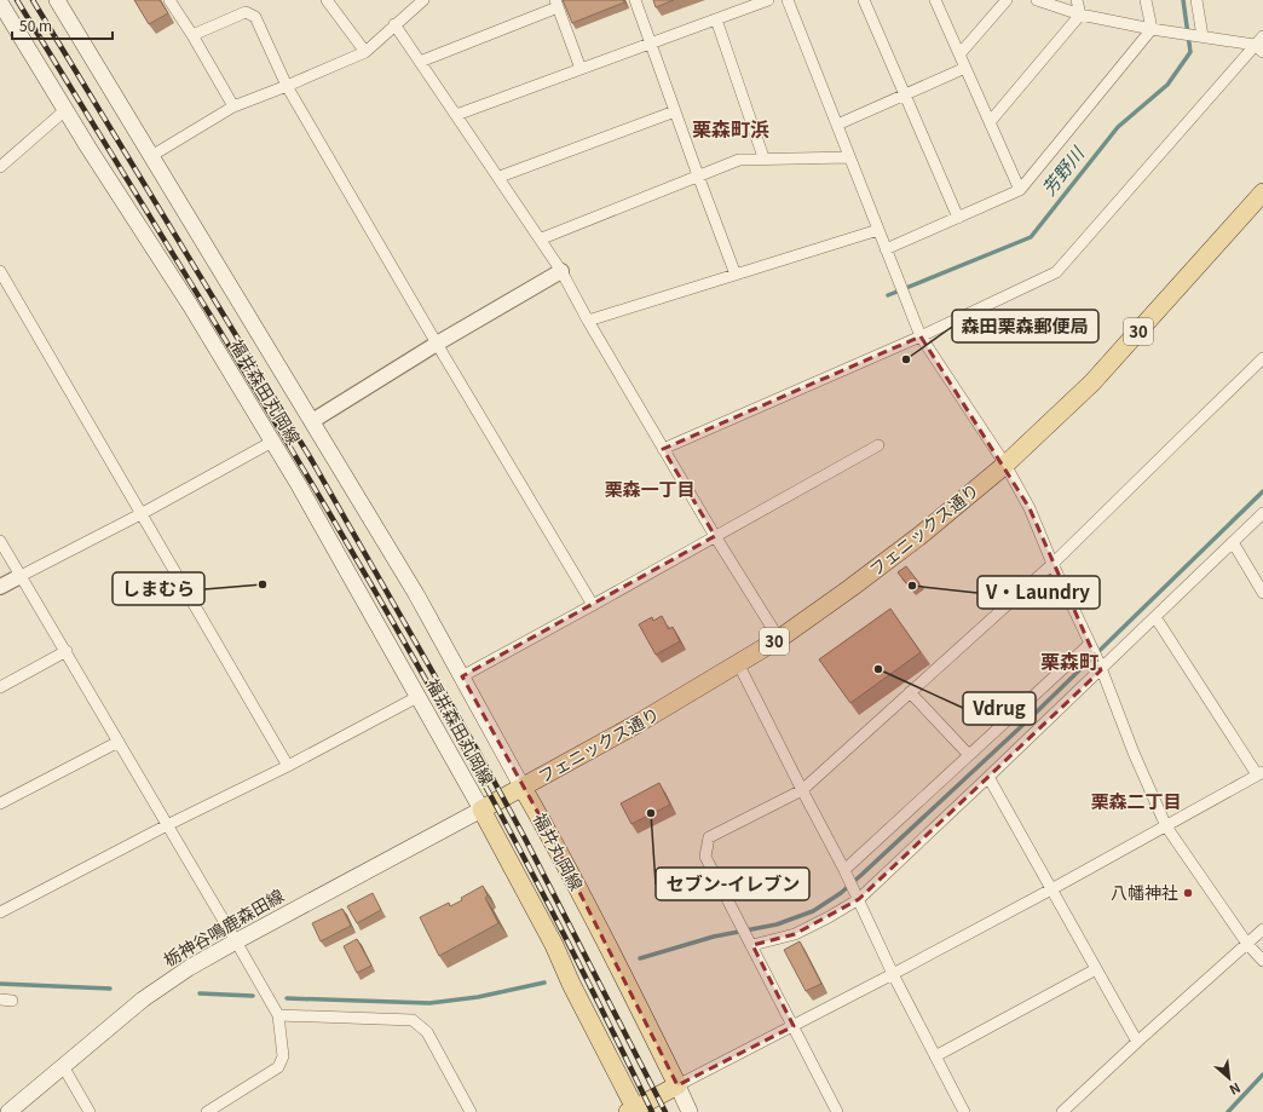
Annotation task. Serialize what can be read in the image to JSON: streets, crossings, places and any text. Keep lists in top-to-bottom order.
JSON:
{
  "streets": {
    "main road": [
      "30",
      "福井森田丸岡線",
      "フェニックス通り",
      "福井丸岡線",
      "栃神谷鳴鹿森田線"
    ]
  },
  "crossings": [
    ["30", "福井森田丸岡線"],
    ["30", "フェニックス通り"],
    ["30", "福井丸岡線"],
    ["30", "栃神谷鳴鹿森田線"],
    ["福井森田丸岡線", "フェニックス通り"],
    ["福井森田丸岡線", "福井丸岡線"],
    ["福井森田丸岡線", "栃神谷鳴鹿森田線"],
    ["フェニックス通り", "福井丸岡線"]
  ],
  "districts": [
    "栗森町浜",
    "栗森一丁目",
    "栗森町",
    "栗森二丁目"
  ],
  "water": ["芳野川"],
  "places": [
    "森田栗森郵便局",
    "しまむら",
    "V・Laundry",
    "Vdrug",
    "セブン-イレブン",
    "八幡神社"
  ],
  "scale_bar": "50 m",
  "north": "bottom right"
}
